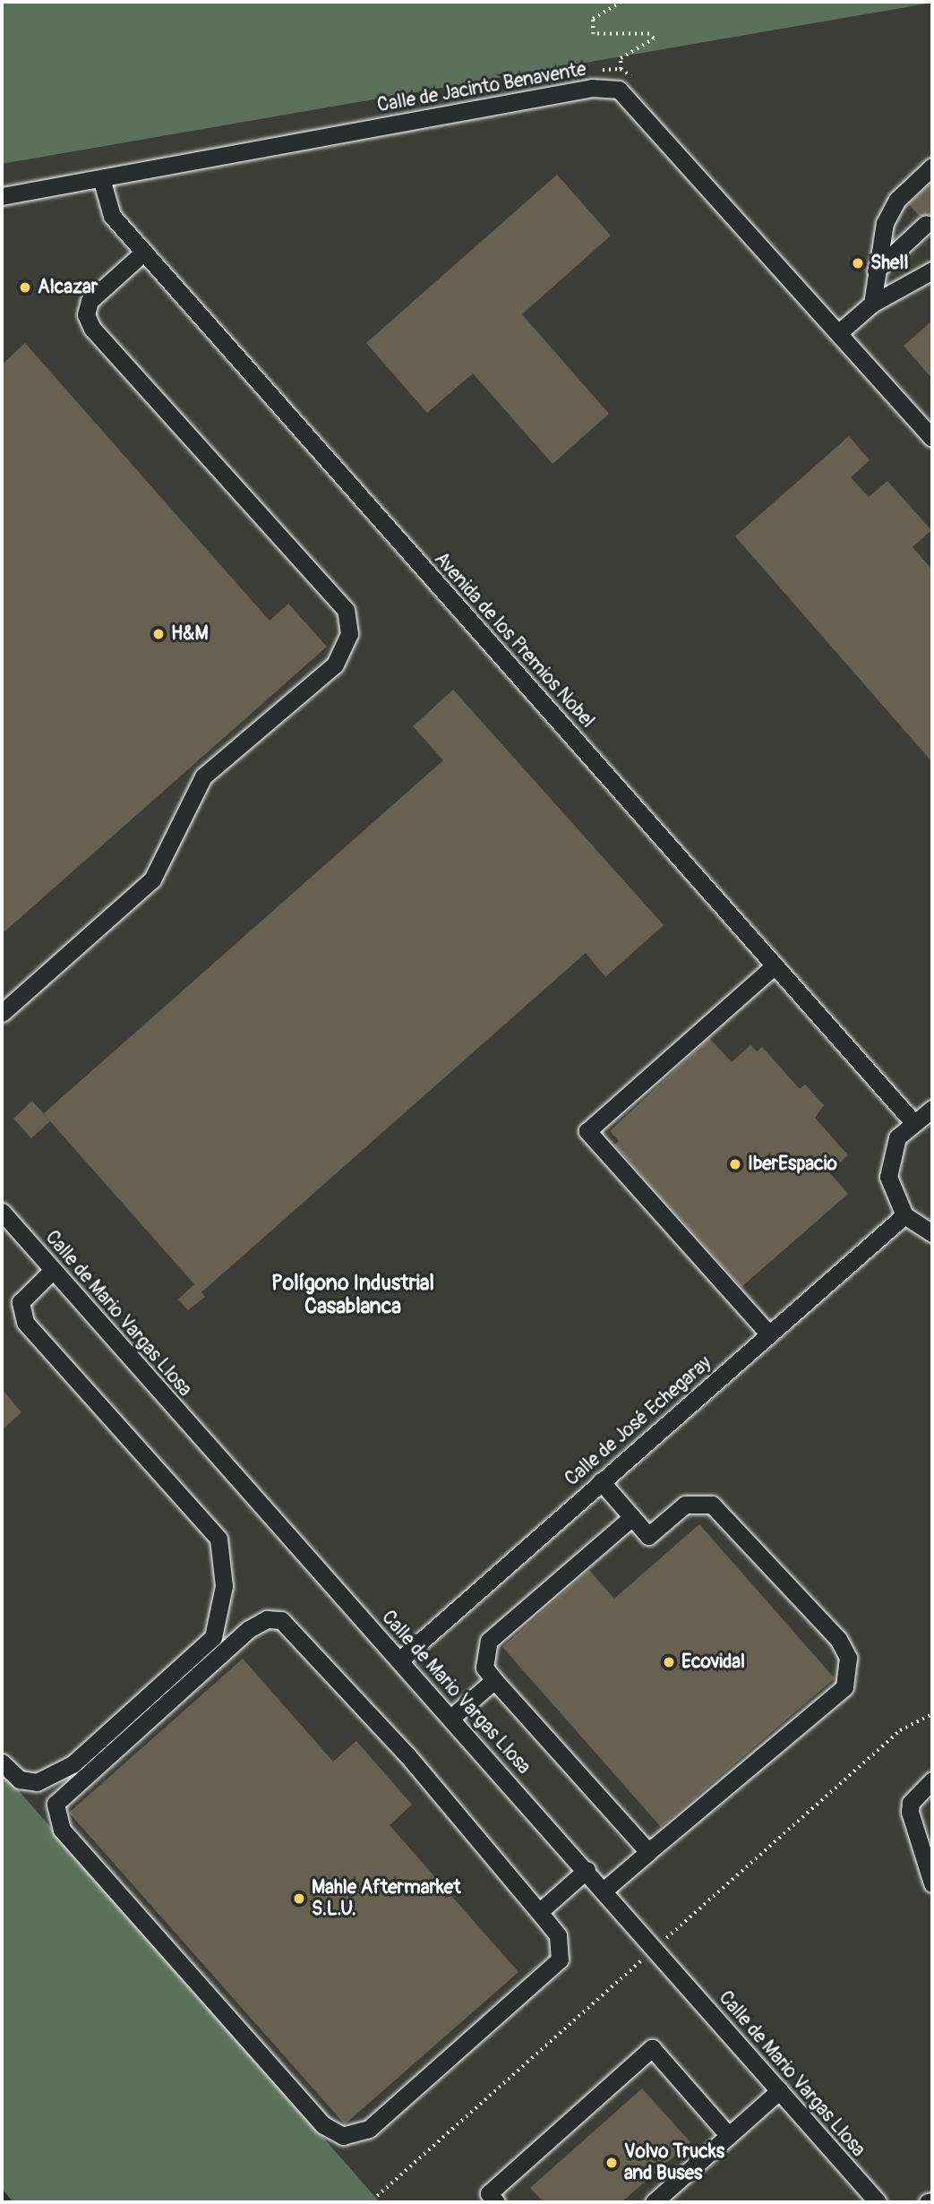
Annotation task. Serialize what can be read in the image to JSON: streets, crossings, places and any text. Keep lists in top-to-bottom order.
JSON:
{
  "streets": {
    "street": [
      "Calle de Jacinto Benavente",
      "Avenida de los Premios Nobel",
      "Calle de Mario Vargas Llosa",
      "Calle de José Echegaray"
    ]
  },
  "crossings": [
    ["Calle de Jacinto Benavente", "Avenida de los Premios Nobel"],
    ["Calle de Mario Vargas Llosa", "Calle de José Echegaray"]
  ],
  "districts": ["Polígono Industrial Casablanca"],
  "places": [
    "Shell",
    "Alcazar",
    "H&M",
    "IberEspacio",
    "Ecovidal",
    "Mahle Aftermarket S.L.U.",
    "Volvo Trucks and Buses"
  ]
}
